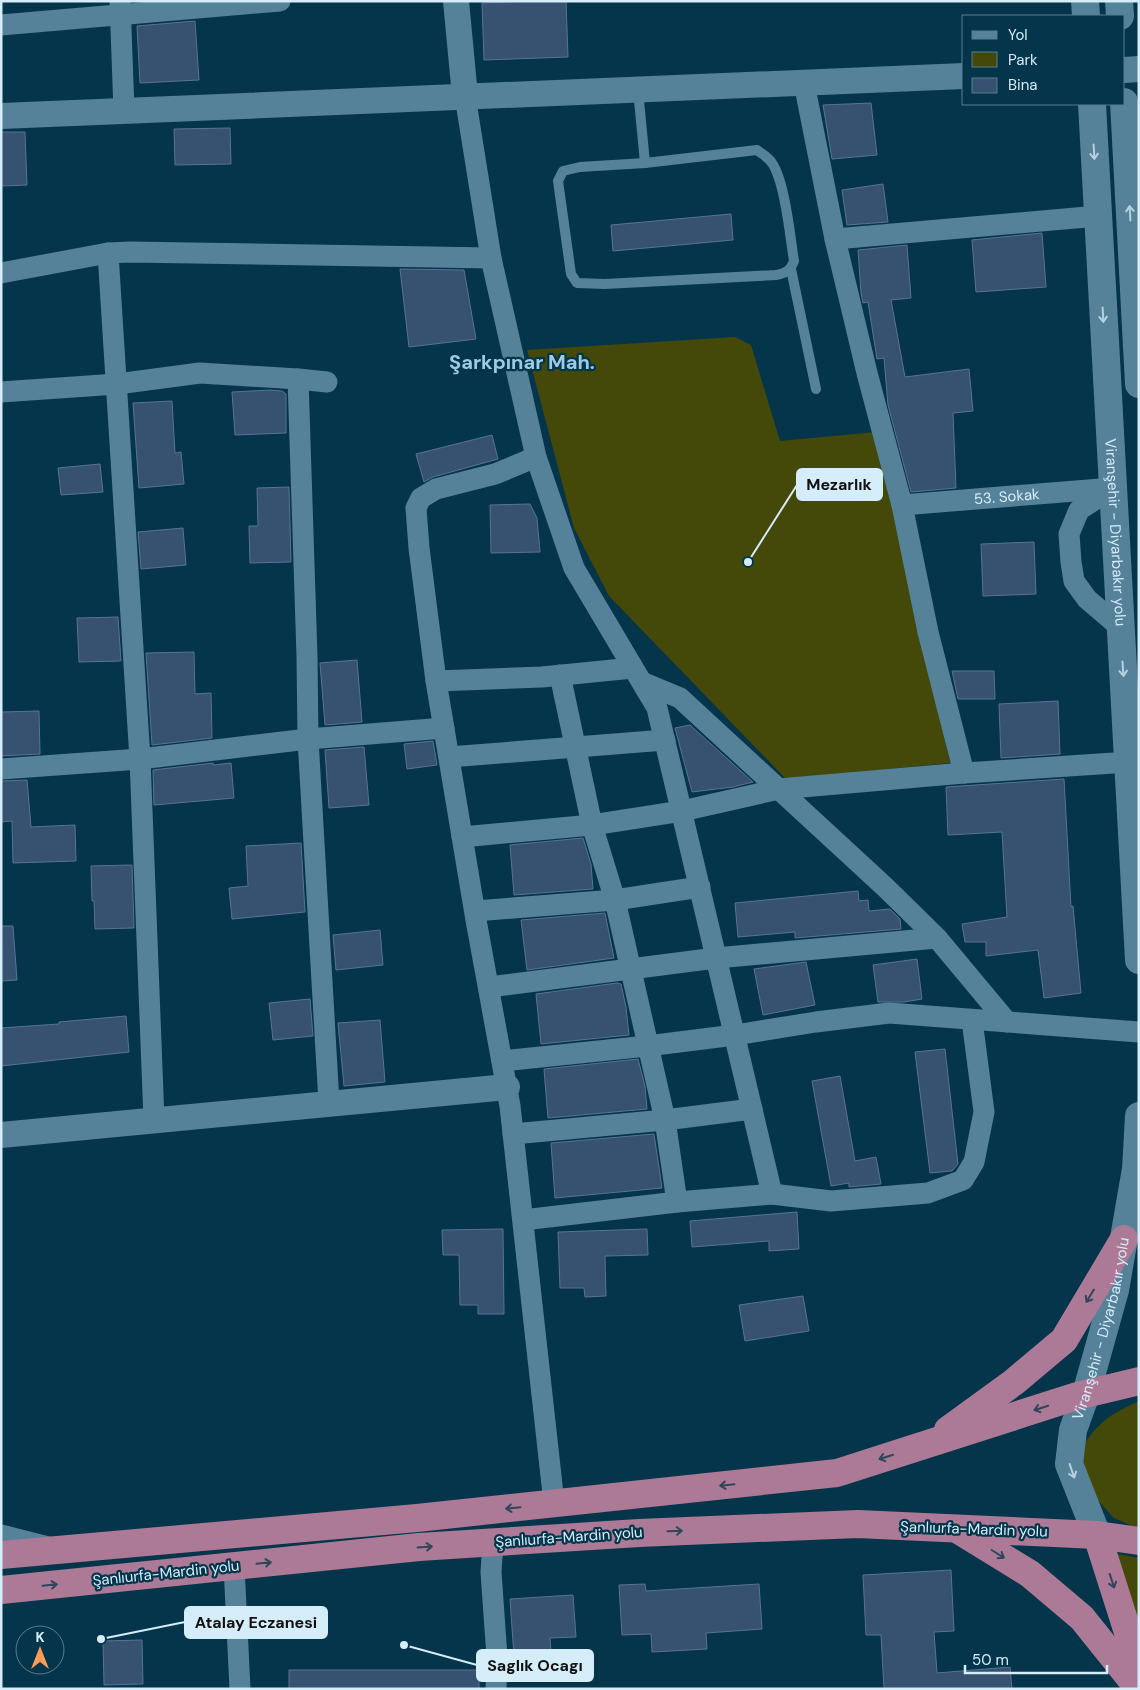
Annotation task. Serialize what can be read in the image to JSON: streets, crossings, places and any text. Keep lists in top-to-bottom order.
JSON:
{
  "streets": {
    "highway": ["Şanlıurfa-Mardin yolu"],
    "main road": ["Viranşehir - Diyarbakır yolu"],
    "street": ["53. Sokak"]
  },
  "crossings": [
    ["53. Sokak", "Viranşehir - Diyarbakır yolu"],
    ["Viranşehir - Diyarbakır yolu", "Şanlıurfa-Mardin yolu"]
  ],
  "districts": ["Şarkpınar Mah."],
  "places": ["Mezarlık", "Atalay Eczanesi", "Saglık Ocagı"],
  "legend": ["Yol", "Park", "Bina"],
  "scale_bar": "50 m",
  "north": "top"
}
